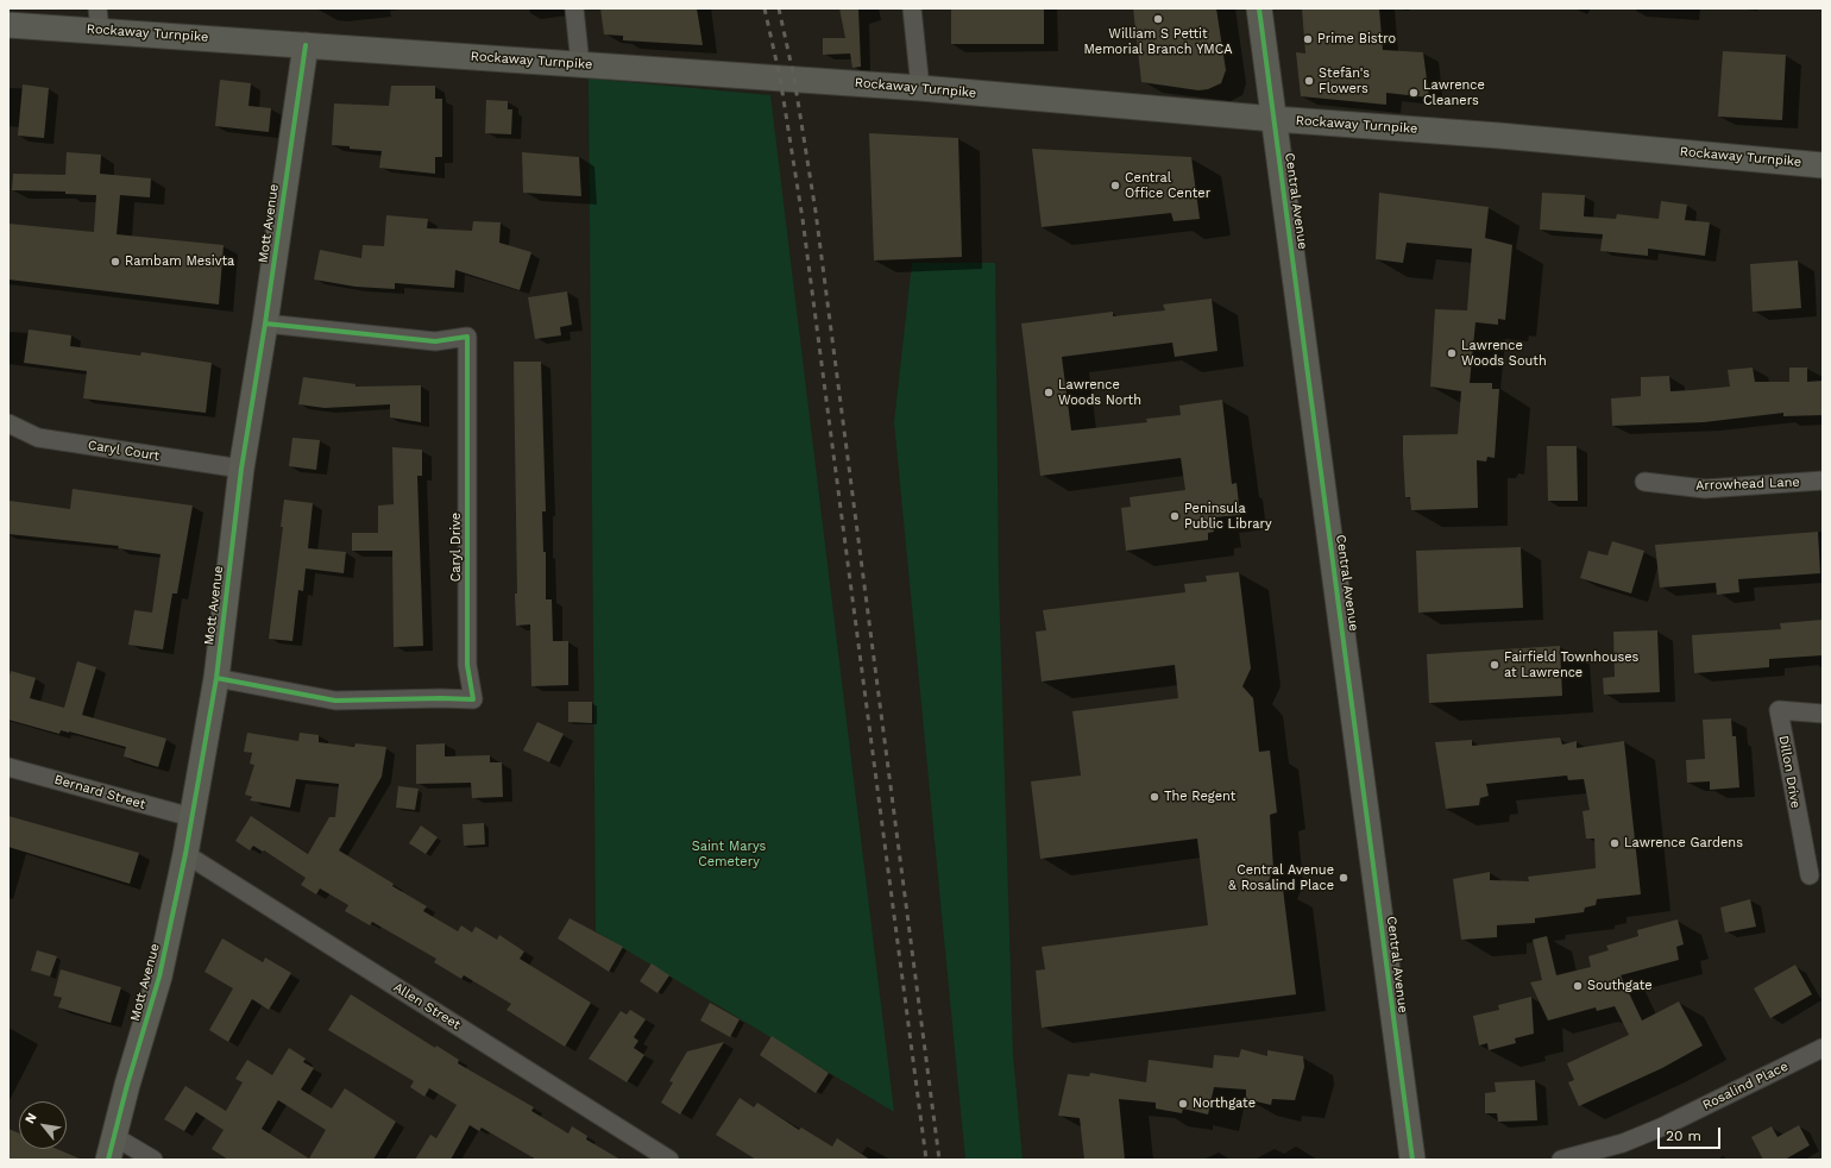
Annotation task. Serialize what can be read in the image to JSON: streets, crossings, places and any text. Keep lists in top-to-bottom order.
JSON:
{
  "streets": {
    "street": [
      "Rockaway Turnpike",
      "Central Avenue",
      "Mott Avenue",
      "Caryl Court",
      "Arrowhead Lane",
      "Caryl Drive",
      "Dillon Drive",
      "Bernard Street",
      "Allen Street",
      "Rosalind Place"
    ]
  },
  "crossings": [
    ["Rockaway Turnpike", "Central Avenue"],
    ["Rockaway Turnpike", "Mott Avenue"],
    ["Mott Avenue", "Caryl Court"],
    ["Mott Avenue", "Caryl Drive"],
    ["Mott Avenue", "Bernard Street"],
    ["Mott Avenue", "Allen Street"]
  ],
  "parks": ["Saint Marys Cemetery"],
  "places": [
    "William S Pettit Memorial Branch YMCA",
    "Prime Bistro",
    "Stefān's Flowers",
    "Lawrence Cleaners",
    "Central Office Center",
    "Rambam Mesivta",
    "Lawrence Woods South",
    "Lawrence Woods North",
    "Peninsula Public Library",
    "Fairfield Townhouses at Lawrence",
    "The Regent",
    "Lawrence Gardens",
    "Central Avenue & Rosalind Place",
    "Southgate",
    "Northgate"
  ],
  "scale_bar": "20 m",
  "north": "top left"
}
